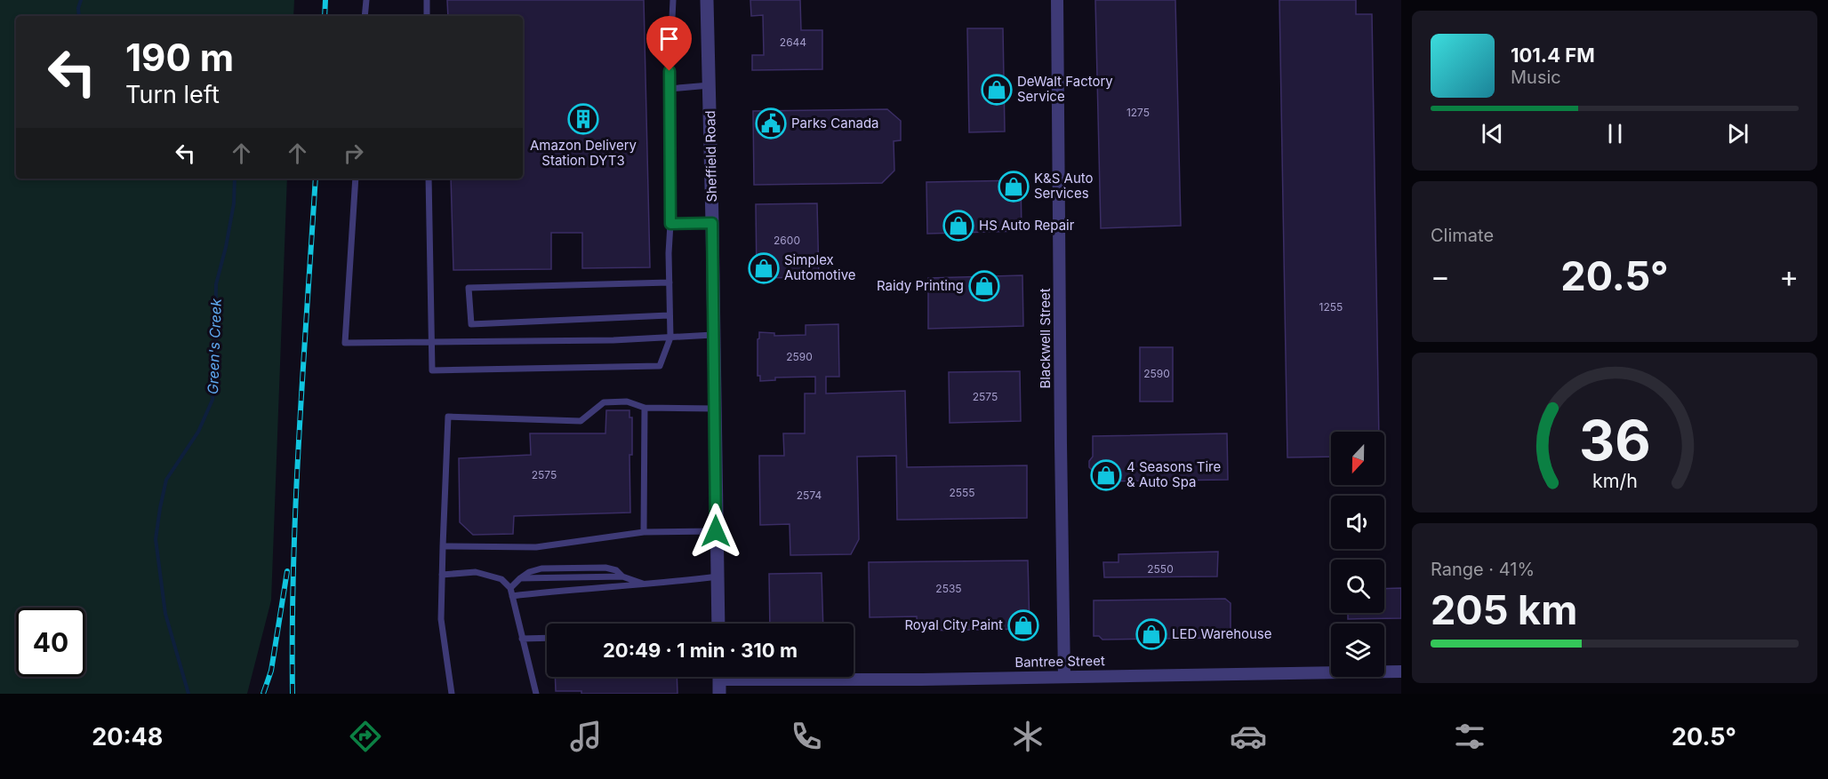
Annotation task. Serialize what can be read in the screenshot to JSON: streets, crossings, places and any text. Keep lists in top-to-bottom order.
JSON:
{
  "streets": {
    "street": ["Sheffield Road", "Blackwell Street", "Bantree Street"]
  },
  "crossings": [
    ["Blackwell Street", "Bantree Street"]
  ],
  "water": ["Green's Creek"],
  "places": {
    "shop": [
      "DeWalt Factory Service",
      "K&S Auto Services",
      "HS Auto Repair",
      "Simplex Automotive",
      "Raidy Printing",
      "4 Seasons Tire & Auto Spa",
      "Royal City Paint",
      "LED Warehouse"
    ],
    "building": ["Amazon Delivery Station DYT3"],
    "public building": ["Parks Canada"]
  },
  "house_numbers": [
    "2644",
    "1275",
    "2600",
    "1255",
    "2590",
    "2590",
    "2575",
    "2575",
    "2555",
    "2574",
    "2550",
    "2535"
  ],
  "north": "bottom",
  "page": {
    "turn": ["190 m", "Turn left"],
    "song": ["101.4 FM", "Music"],
    "tile": [
      "Climate",
      ["Range · 41%", "205 km"]
    ],
    "heat": ["−", "20.5°", "+"],
    "limit": "40",
    "trip": "20:49 · 1 min · 310 m",
    "tabs": ["20:48", "20.5°"],
    "gauge": ["36", "km/h"]
  }
}
